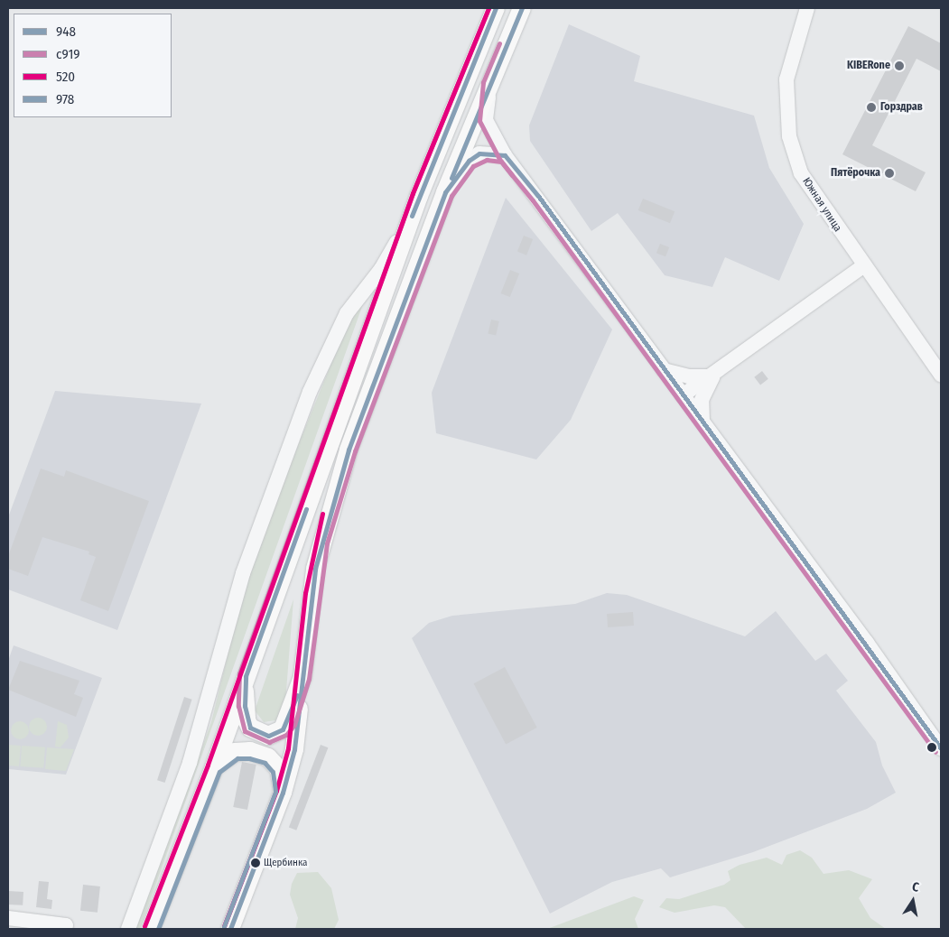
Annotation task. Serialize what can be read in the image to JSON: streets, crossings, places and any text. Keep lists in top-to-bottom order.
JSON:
{
  "streets": {
    "street": ["Южная улица"]
  },
  "places": [
    "KIBERone",
    "Горздрав",
    "Пятёрочка",
    "Щербинка"
  ],
  "lines": [
    "transit line 948",
    "transit line с919",
    "transit line 520",
    "transit line 978"
  ],
  "legend": [
    "948",
    "с919",
    "520",
    "978"
  ],
  "north": "top"
}
